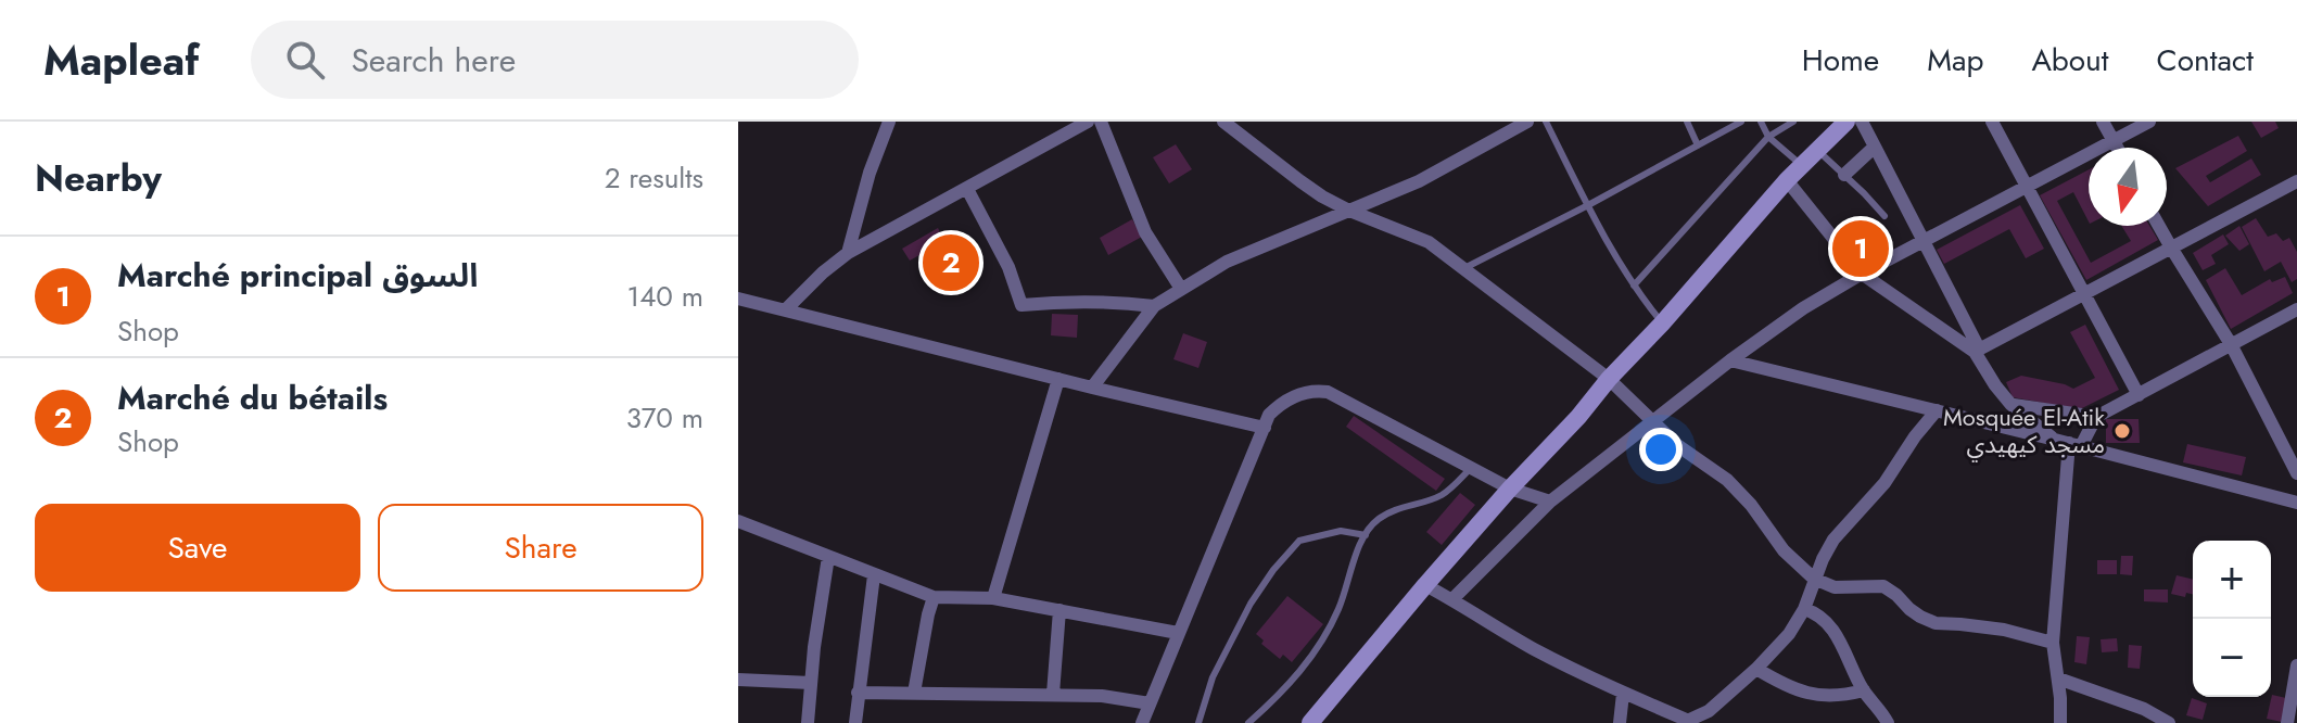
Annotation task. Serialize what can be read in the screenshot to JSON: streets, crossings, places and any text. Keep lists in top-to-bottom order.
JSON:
{
  "places": ["Mosquée El-Atik مسجد كيهيدي"],
  "north": "bottom",
  "page": {
    "header": "Mapleaf",
    "search": "Search here",
    "nav": [
      "Home",
      "Map",
      "About",
      "Contact"
    ],
    "heading": ["Nearby", "2 results"],
    "pins": ["1", "2"],
    "list": [
      {
        "mark": "1",
        "name": "Marché principal السوق",
        "note": "Shop",
        "value": "140 m"
      },
      {
        "mark": "2",
        "name": "Marché du bétails",
        "note": "Shop",
        "value": "370 m"
      }
    ],
    "buttons": ["Save", "Share"],
    "map_buttons": ["+", "−"]
  }
}
